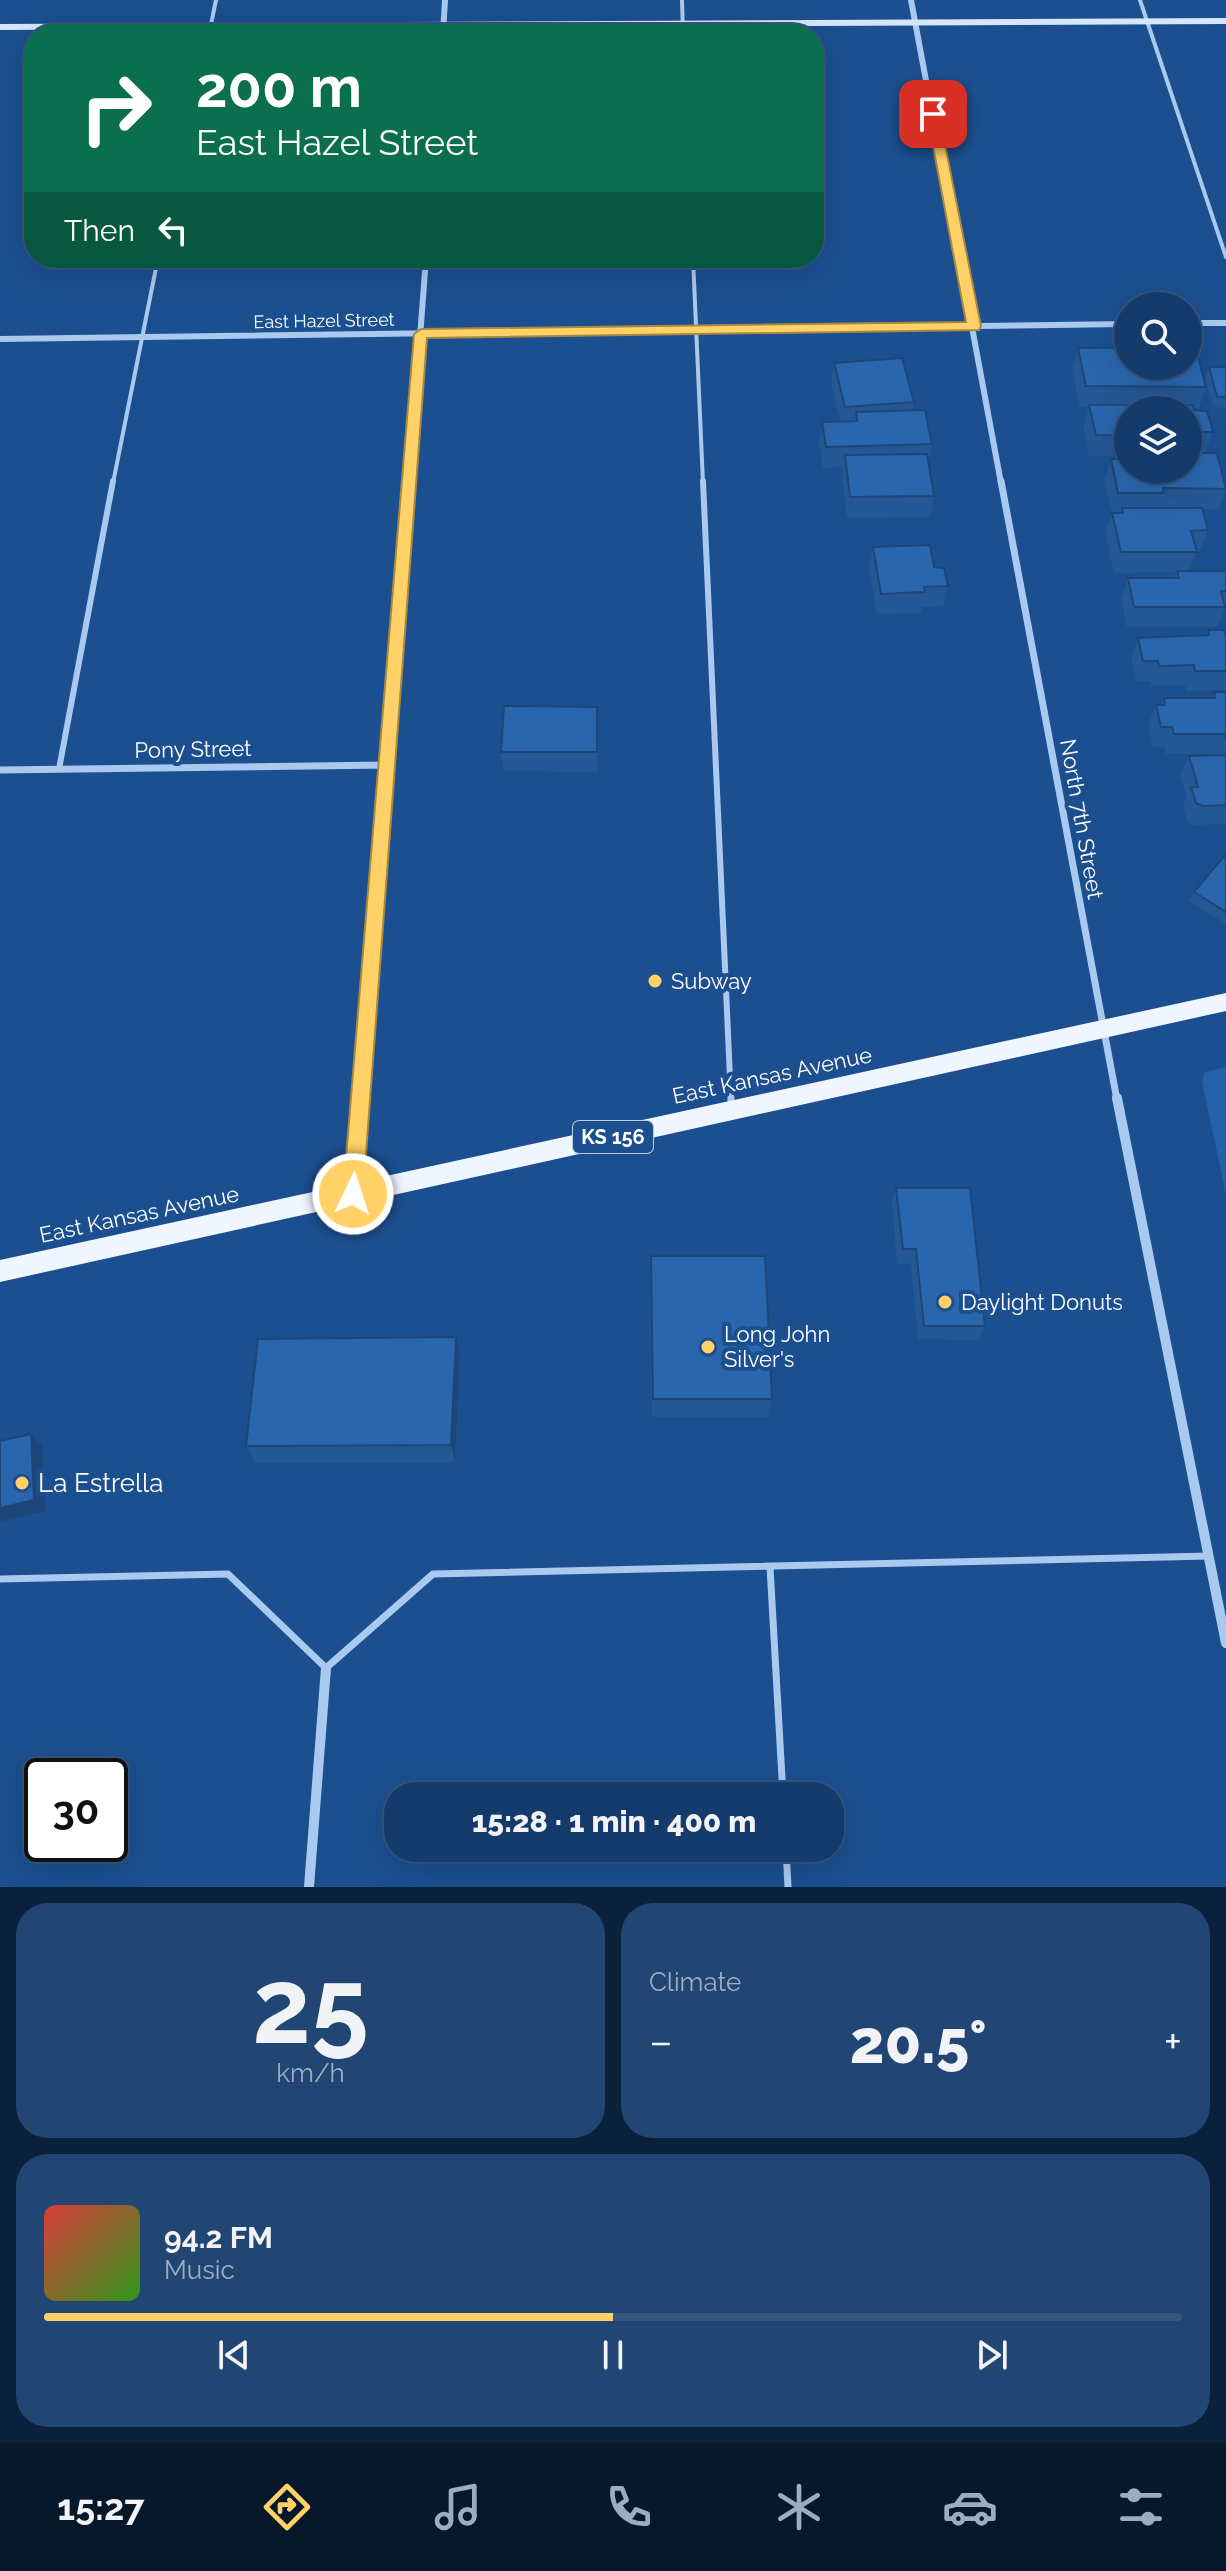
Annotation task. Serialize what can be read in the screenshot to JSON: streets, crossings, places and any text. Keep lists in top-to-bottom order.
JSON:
{
  "streets": {
    "main road": ["East Kansas Avenue", "KS 156"],
    "street": ["East Hazel Street", "Pony Street", "North 7th Street"]
  },
  "crossings": [
    ["East Hazel Street", "North 7th Street"],
    ["North 7th Street", "East Kansas Avenue"]
  ],
  "places": [
    "Subway",
    "Daylight Donuts",
    "Long John Silver's",
    "La Estrella"
  ],
  "page": {
    "turn": ["200 m", "East Hazel Street"],
    "then": "Then",
    "limit": "30",
    "trip": "15:28 · 1 min · 400 m",
    "tile": [
      ["25", "km/h"],
      "Climate"
    ],
    "heat": ["−", "20.5°", "+"],
    "song": ["94.2 FM", "Music"],
    "tabs": "15:27"
  }
}
